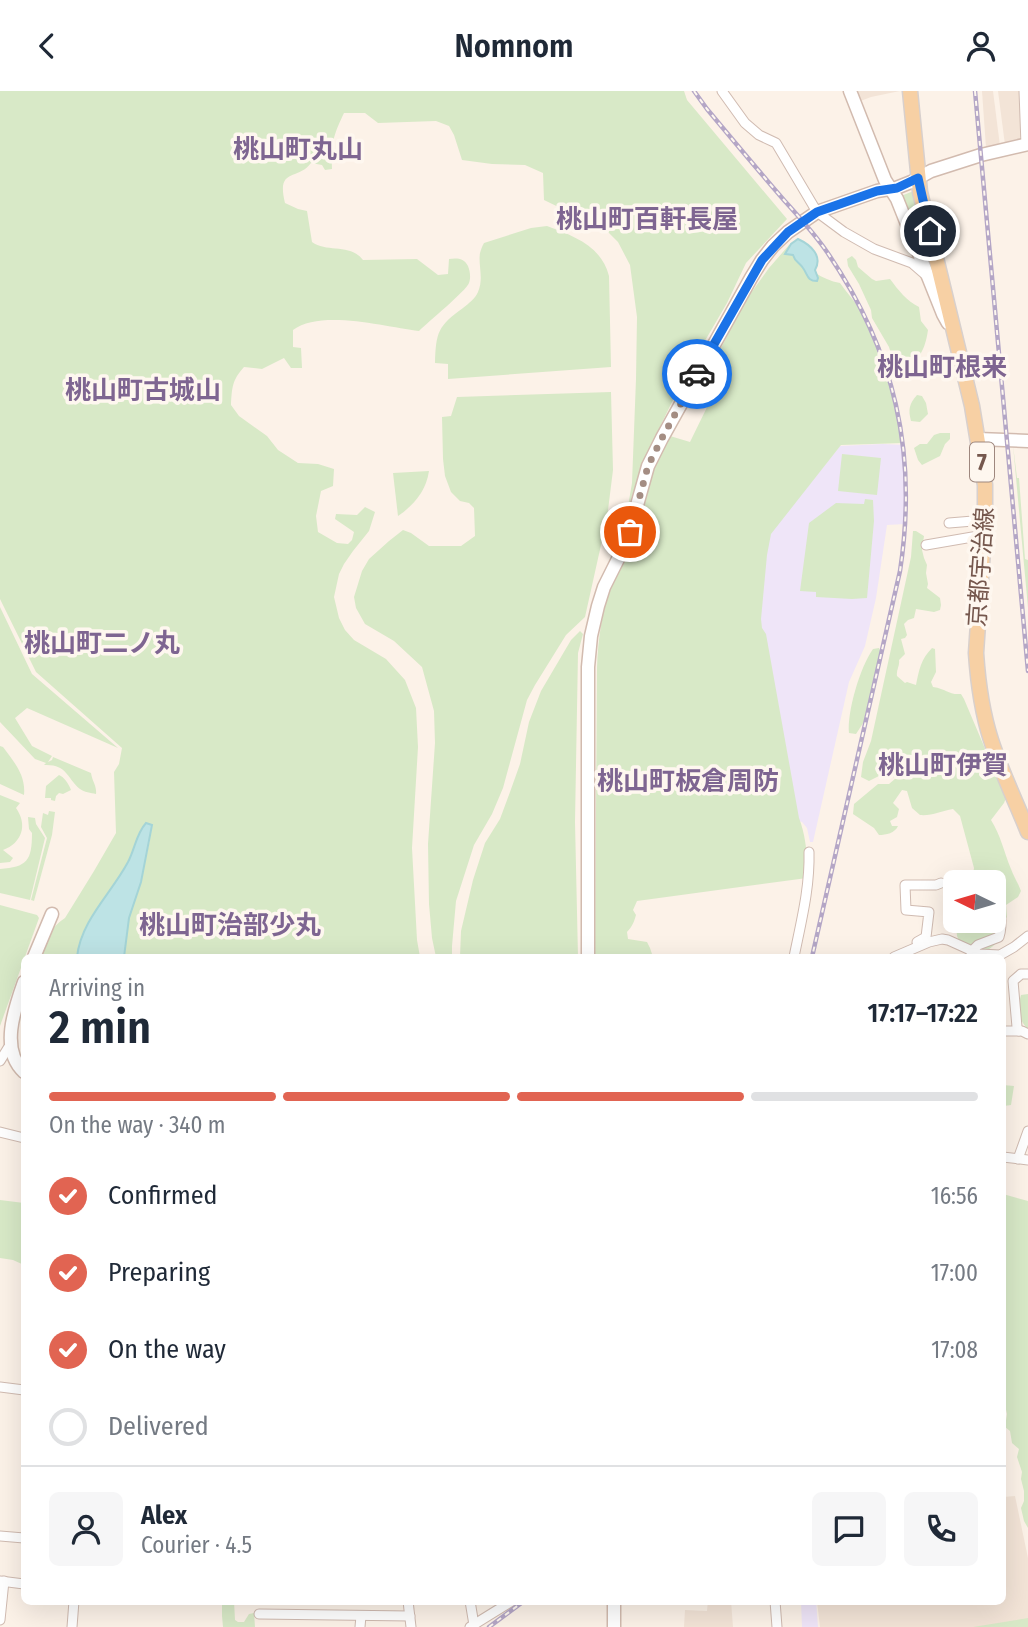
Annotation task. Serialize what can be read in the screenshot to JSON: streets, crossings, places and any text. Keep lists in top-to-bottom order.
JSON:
{
  "streets": {
    "main road": ["7", "京都宇治線"]
  },
  "districts": [
    "桃山町丸山",
    "桃山町百軒長屋",
    "桃山町根来",
    "桃山町古城山",
    "桃山町二ノ丸",
    "桃山町伊賀",
    "桃山町板倉周防",
    "桃山町治部少丸"
  ],
  "north": "left",
  "page": {
    "header": "Nomnom",
    "heading": ["2 min", "Arriving in", "17:17–17:22"],
    "panel": ["Alex", "Courier · 4.5"],
    "bar": "On the way · 340 m",
    "list": [
      ["Confirmed", "16:56"],
      ["Preparing", "17:00"],
      ["On the way", "17:08"],
      "Delivered"
    ]
  }
}
